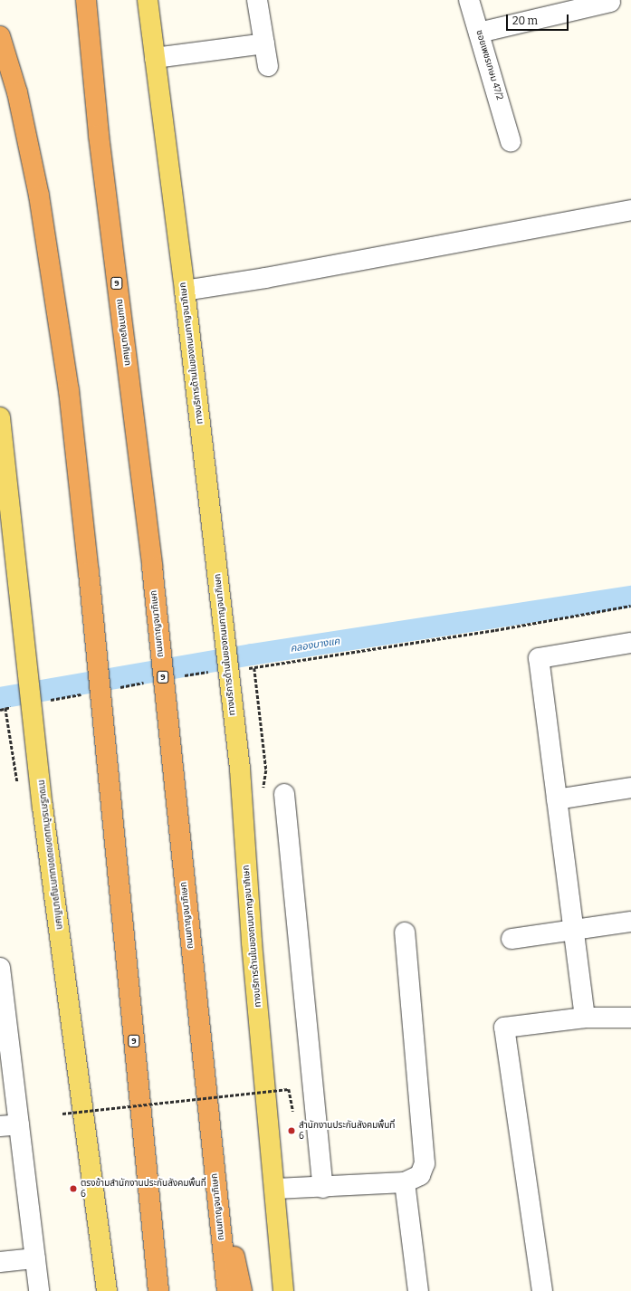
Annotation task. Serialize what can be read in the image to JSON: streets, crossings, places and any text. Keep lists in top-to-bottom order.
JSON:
{
  "streets": {
    "highway": ["9", "ถนนกาญจนาภิเษก"],
    "main road": ["ทางบริการด้านในของถนนกาญจนาภิเษก", "ทางบริการด้านนอกของถนนกาญจนาภิเษก"],
    "street": ["ซอยเพชรเกษม 47/2"]
  },
  "water": ["คลองบางแค"],
  "places": ["สำนักงานประกันสังคมพื้นที่ 6", "ตรงข้ามสำนักงานประกันสังคมพื้นที่ 6"],
  "scale_bar": "20 m"
}
